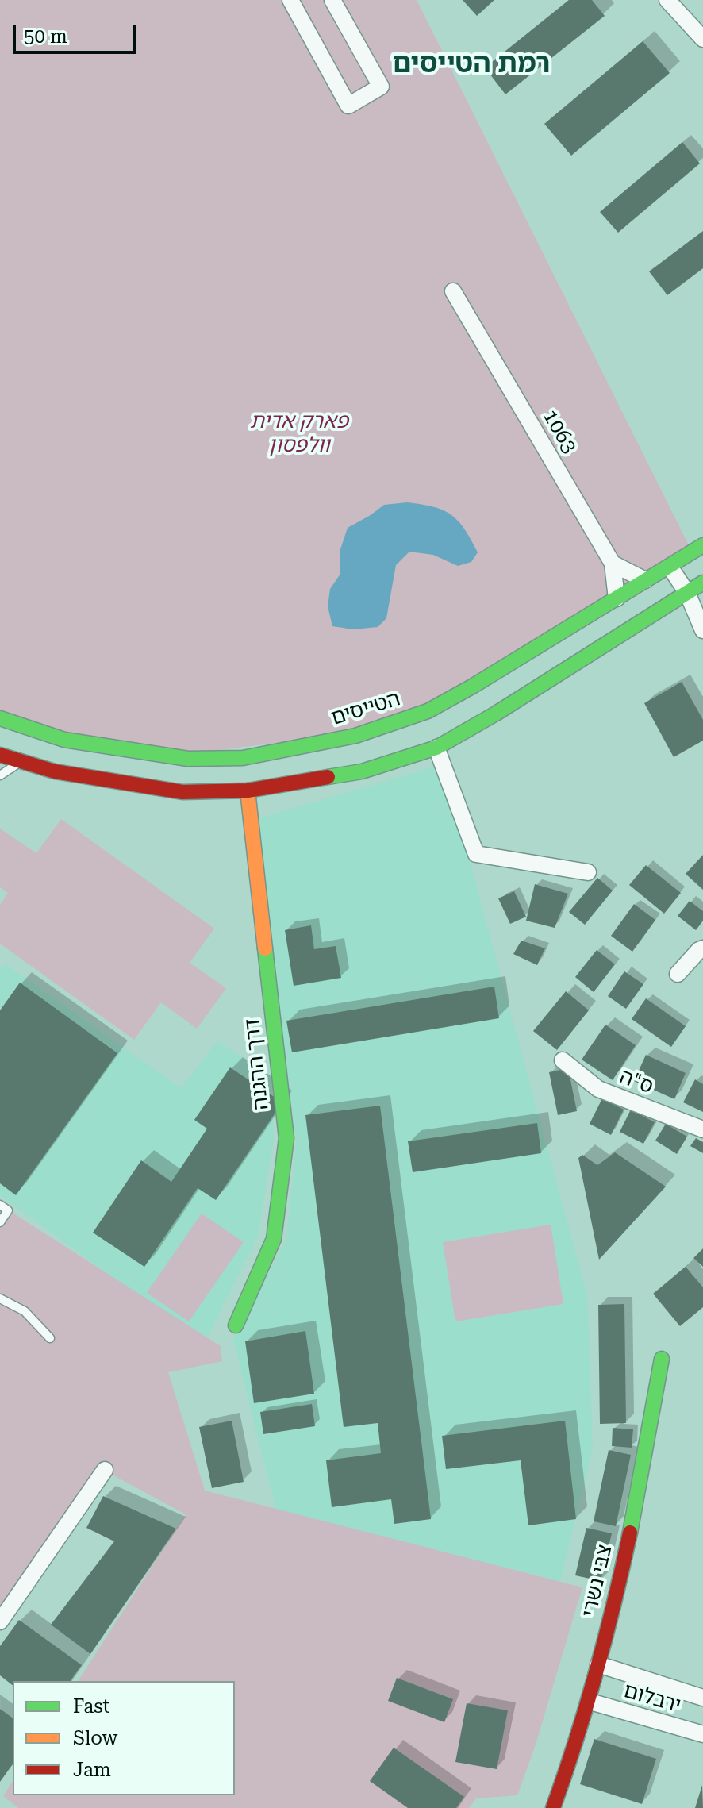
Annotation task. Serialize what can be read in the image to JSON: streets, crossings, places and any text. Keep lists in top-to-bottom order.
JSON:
{
  "streets": {
    "main road": ["הטייסים", "דרך ההגנה", "צבי נשרי"],
    "street": ["1063", "ס\"ה", "ירבלום"]
  },
  "crossings": [
    ["1063", "הטייסים"],
    ["צבי נשרי", "ירבלום"]
  ],
  "districts": ["רמת הטייסים"],
  "parks": ["פארק אדית וולפסון"],
  "legend": ["Fast", "Slow", "Jam"],
  "scale_bar": "50 m"
}
